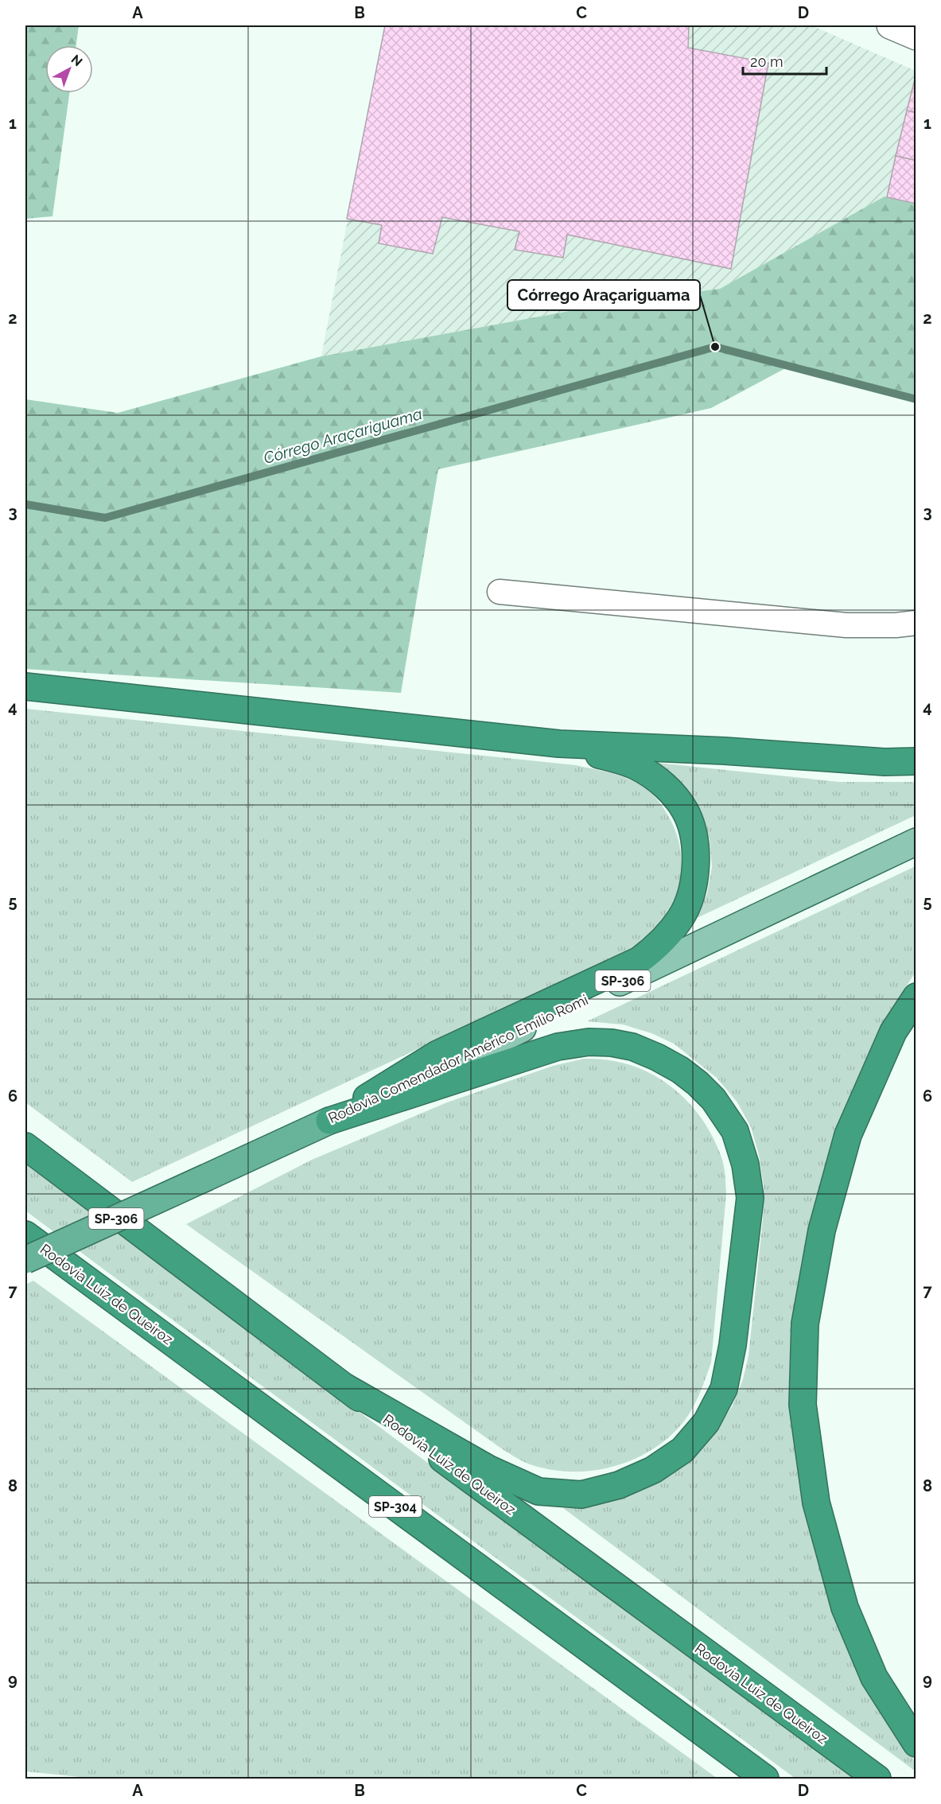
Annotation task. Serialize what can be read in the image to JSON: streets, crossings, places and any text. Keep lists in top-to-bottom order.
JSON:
{
  "streets": {
    "highway": [
      "SP-306",
      "Rodovia Comendador Américo Emílio Romi",
      "Rodovia Luiz de Queiroz",
      "SP-304"
    ]
  },
  "water": ["Córrego Araçariguama"],
  "places": ["Córrego Araçariguama"],
  "scale_bar": "20 m",
  "north": "top right",
  "grid": {
    "columns": [
      "A",
      "B",
      "C",
      "D"
    ],
    "rows": [
      "1",
      "2",
      "3",
      "4",
      "5",
      "6",
      "7",
      "8",
      "9"
    ]
  }
}
